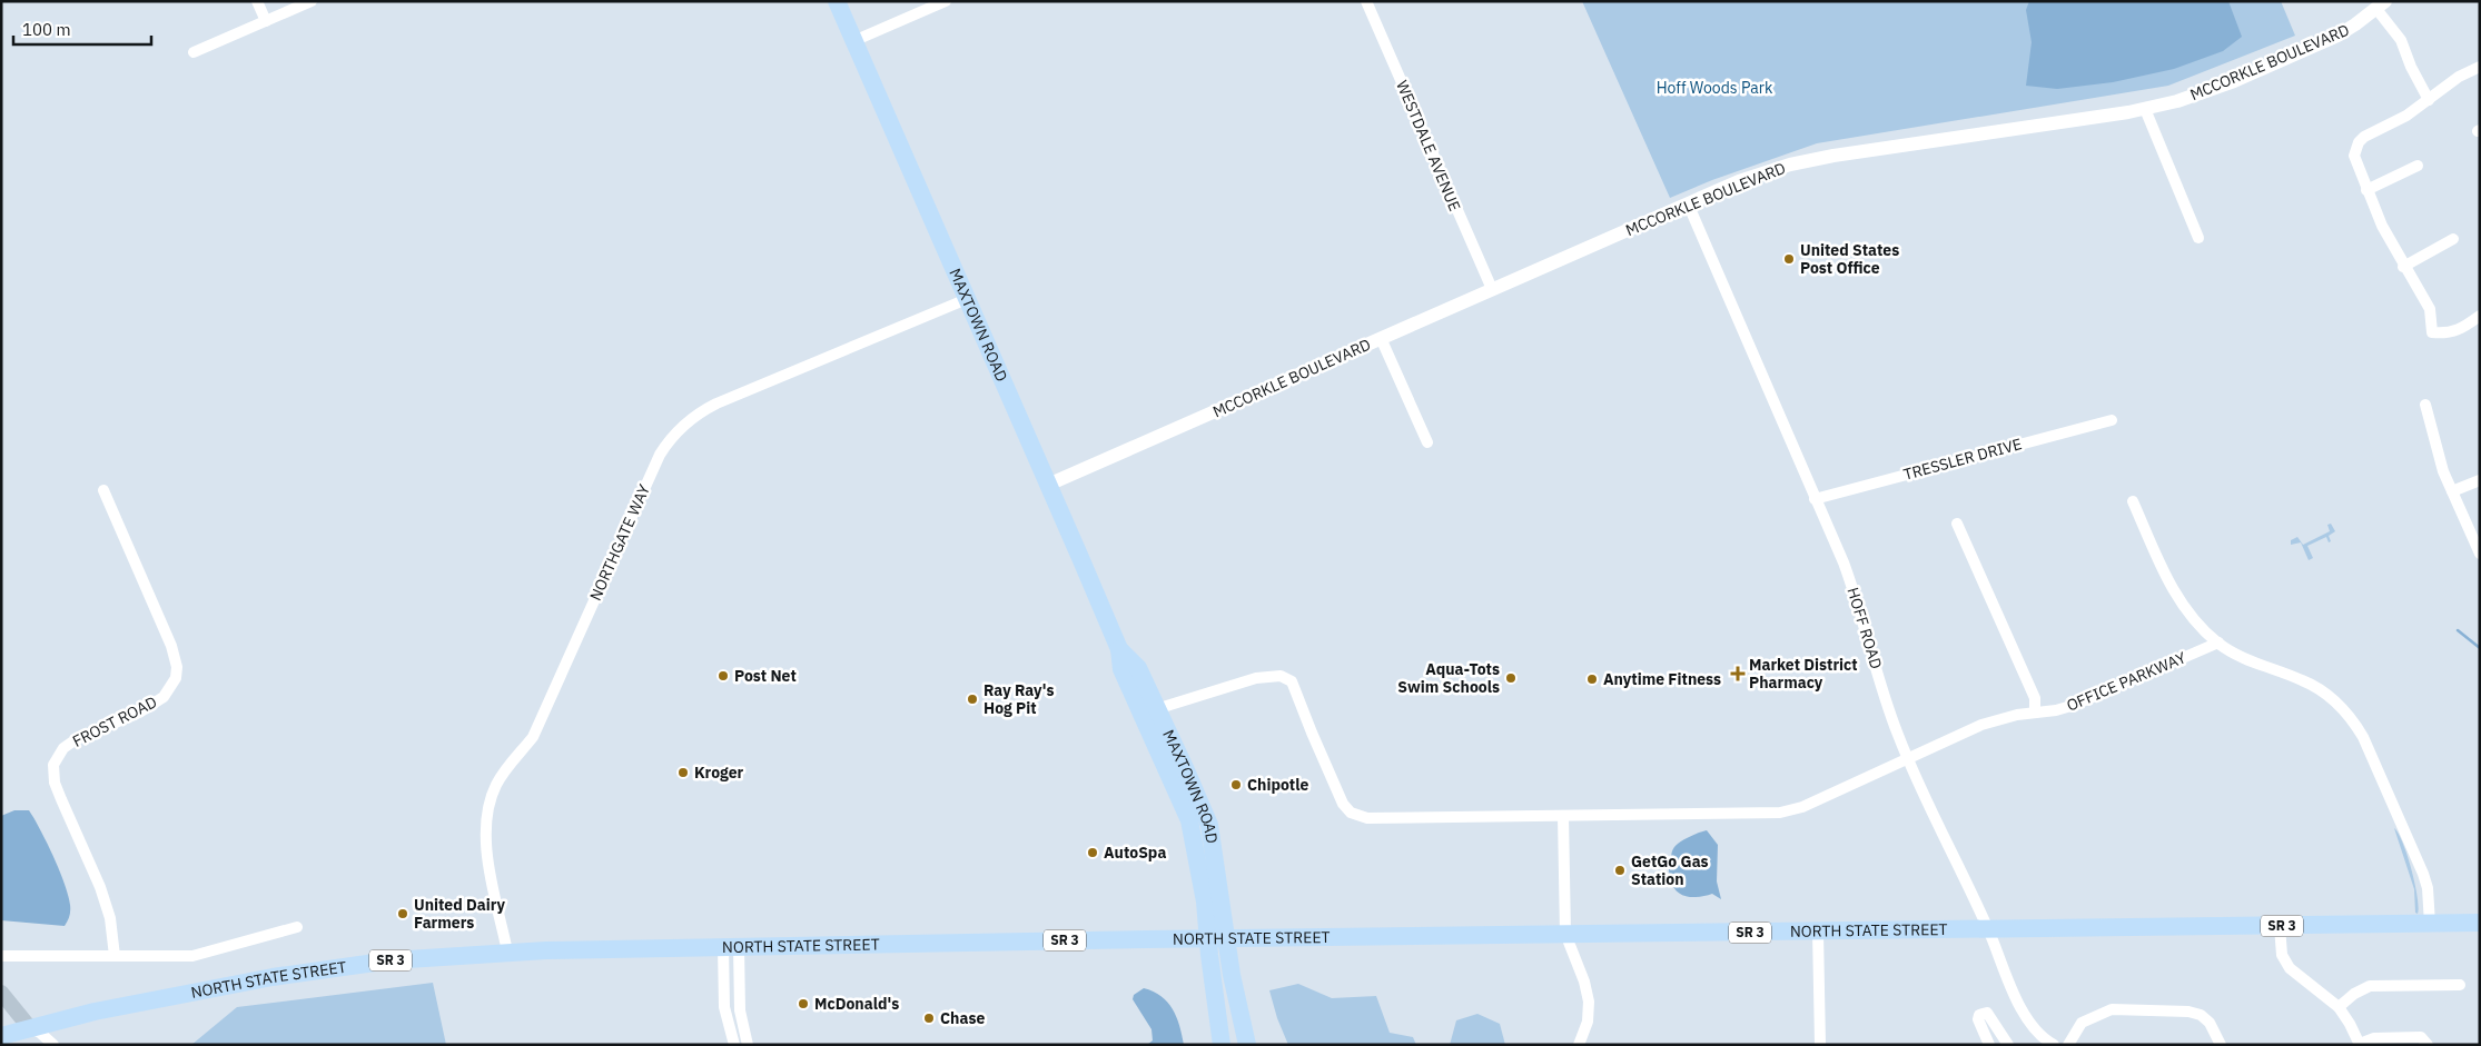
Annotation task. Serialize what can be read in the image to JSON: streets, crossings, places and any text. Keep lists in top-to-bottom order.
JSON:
{
  "streets": {
    "main road": ["MAXTOWN ROAD", "SR 3", "NORTH STATE STREET"],
    "street": [
      "MCCORKLE BOULEVARD",
      "WESTDALE AVENUE",
      "TRESSLER DRIVE",
      "NORTHGATE WAY",
      "HOFF ROAD",
      "OFFICE PARKWAY",
      "FROST ROAD"
    ]
  },
  "crossings": [
    ["MCCORKLE BOULEVARD", "WESTDALE AVENUE"],
    ["MCCORKLE BOULEVARD", "MAXTOWN ROAD"],
    ["MCCORKLE BOULEVARD", "HOFF ROAD"],
    ["MAXTOWN ROAD", "NORTHGATE WAY"],
    ["MAXTOWN ROAD", "OFFICE PARKWAY"],
    ["MAXTOWN ROAD", "NORTH STATE STREET"],
    ["TRESSLER DRIVE", "HOFF ROAD"],
    ["NORTHGATE WAY", "NORTH STATE STREET"],
    ["HOFF ROAD", "OFFICE PARKWAY"],
    ["HOFF ROAD", "NORTH STATE STREET"],
    ["SR 3", "NORTH STATE STREET"]
  ],
  "parks": ["Hoff Woods Park"],
  "places": {
    "other": [
      "United States Post Office",
      "Post Net",
      "Aqua-Tots Swim Schools",
      "Anytime Fitness",
      "Ray Ray's Hog Pit",
      "Kroger",
      "Chipotle",
      "AutoSpa",
      "GetGo Gas Station",
      "United Dairy Farmers",
      "McDonald's",
      "Chase"
    ],
    "health": ["Market District Pharmacy"]
  },
  "scale_bar": "100 m"
}
